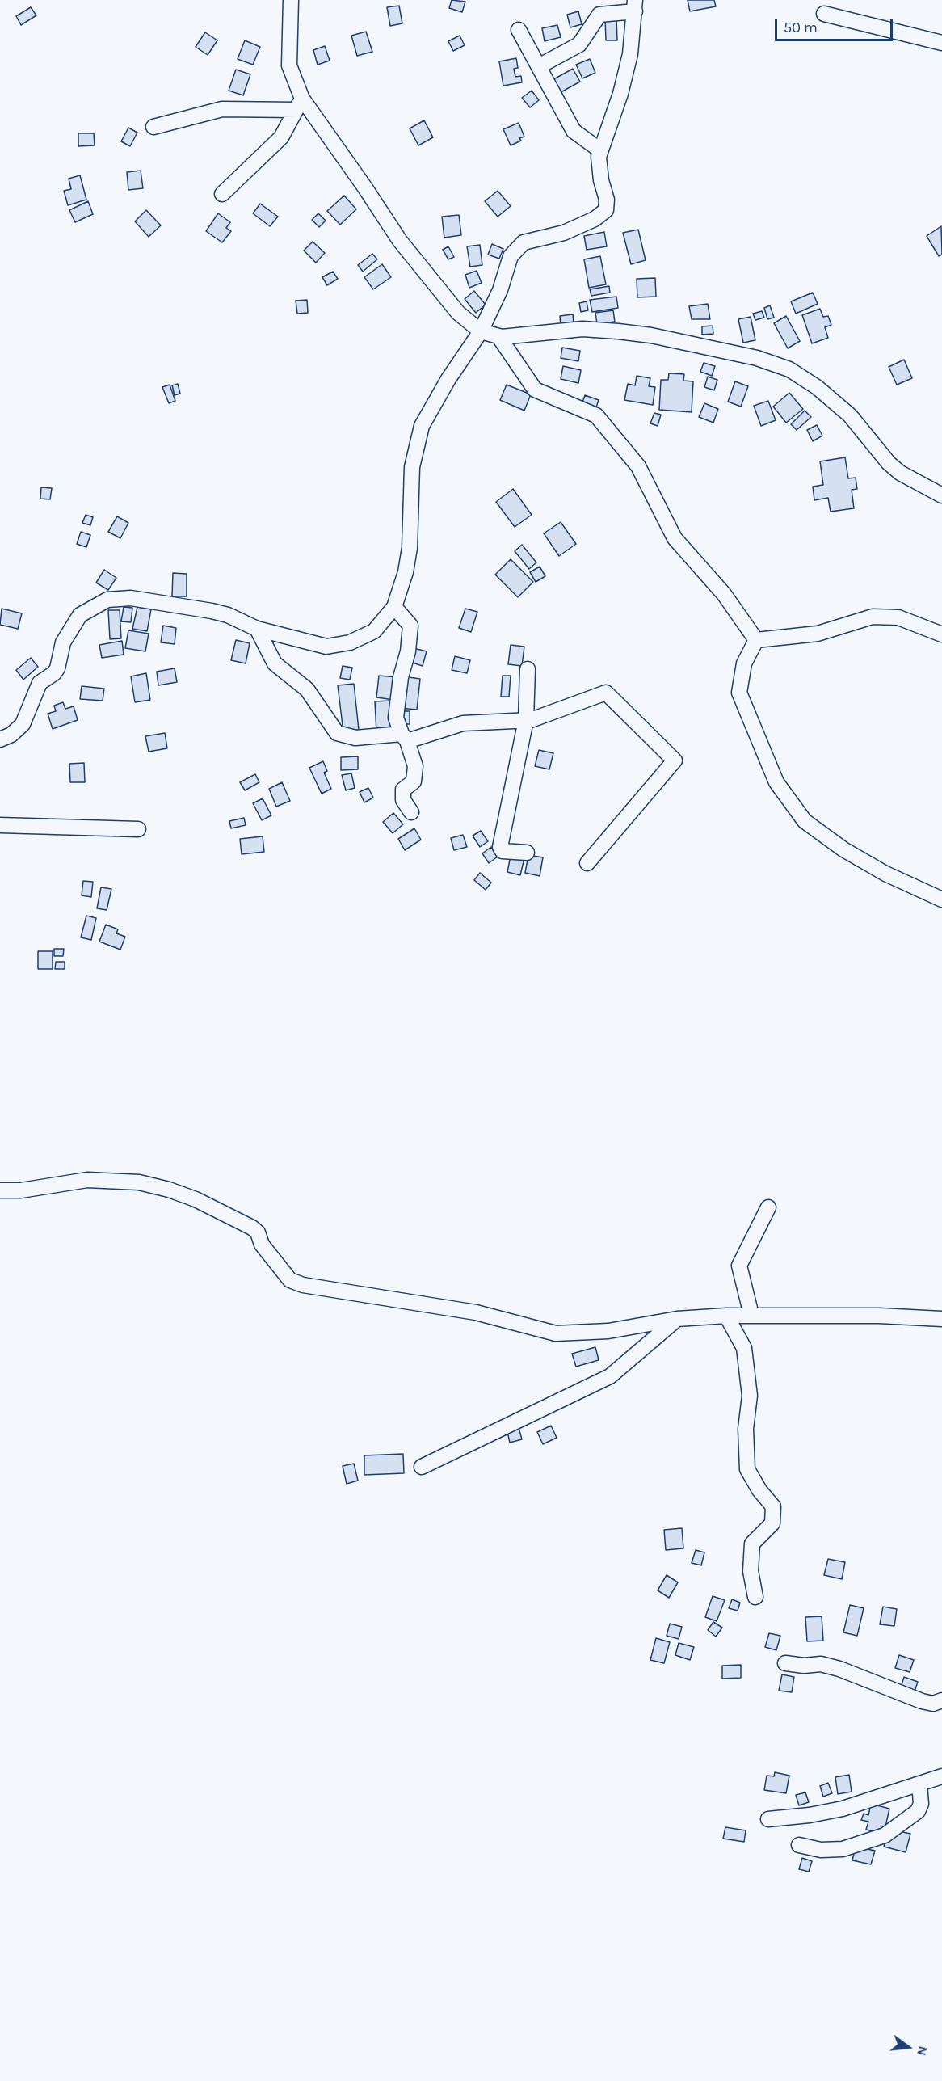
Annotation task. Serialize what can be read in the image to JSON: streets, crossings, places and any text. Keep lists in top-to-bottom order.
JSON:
{
  "scale_bar": "50 m",
  "north": "right"
}
